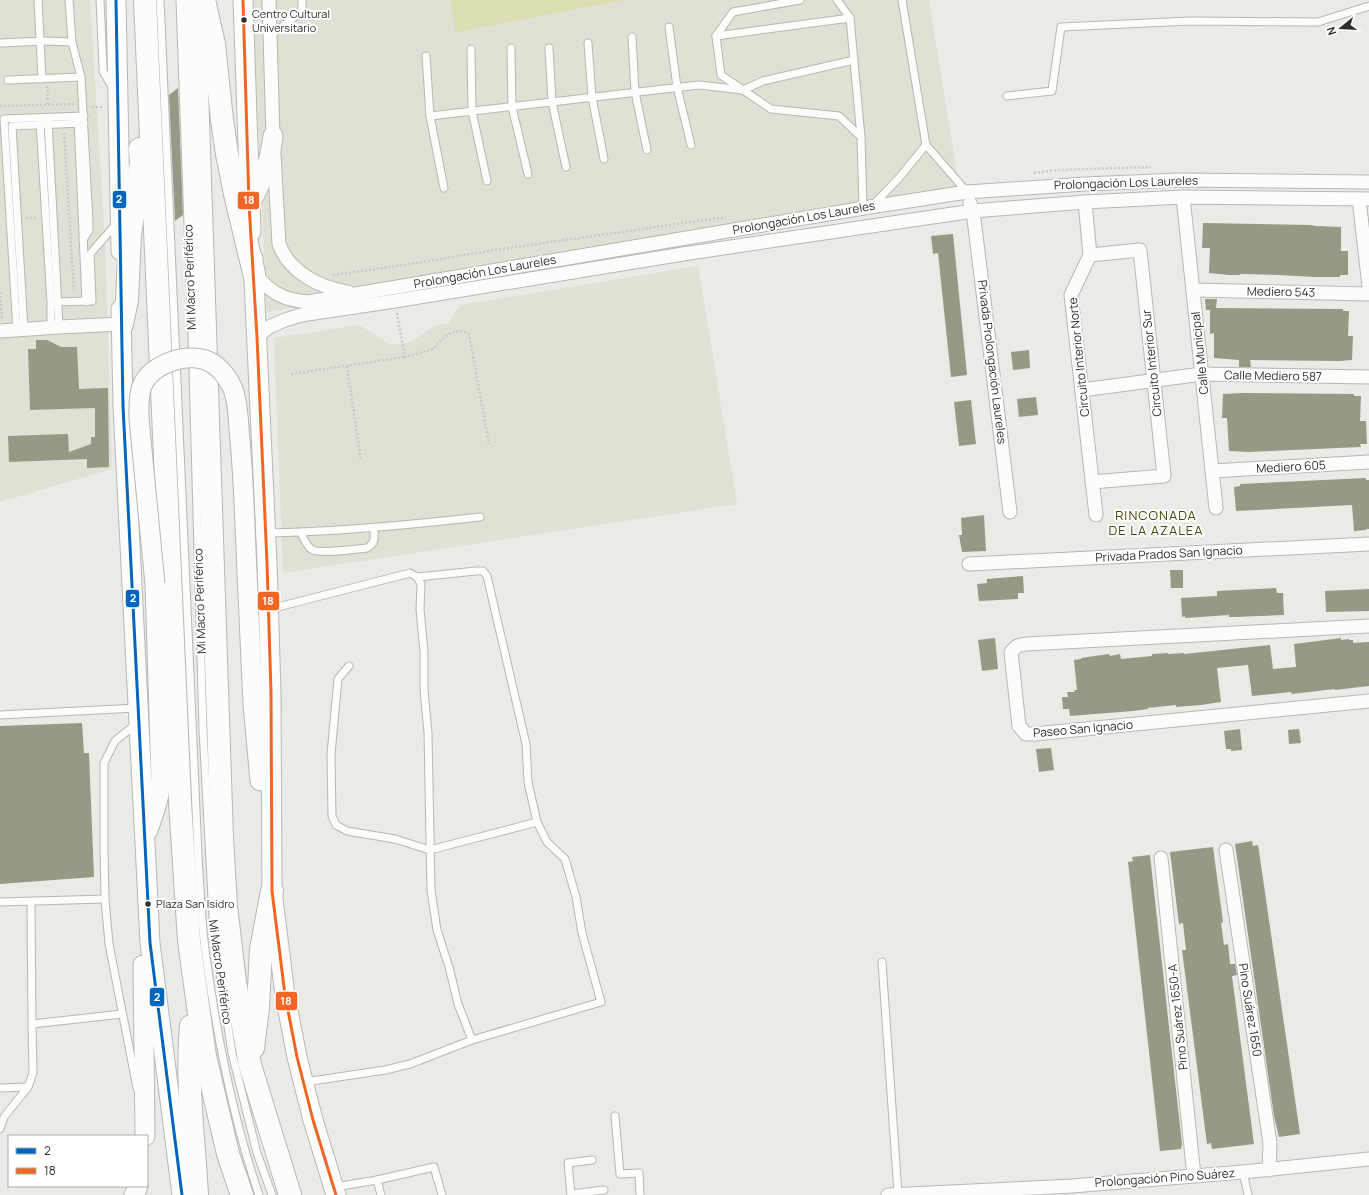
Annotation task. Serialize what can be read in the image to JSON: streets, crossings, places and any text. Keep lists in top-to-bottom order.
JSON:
{
  "streets": {
    "street": [
      "Prolongación Los Laureles",
      "Mediero 543",
      "Calle Municipal",
      "Circuito Interior Norte",
      "Privada Prolongación Laureles",
      "Circuito Interior Sur",
      "Calle Mediero 587",
      "Mediero 605",
      "Privada Prados San Ignacio",
      "Paseo San Ignacio",
      "Pino Suárez 1650",
      "Pino Suárez 1650-A",
      "Prolongación Pino Suárez"
    ],
    "lane": ["Mi Macro Periférico"]
  },
  "crossings": [
    ["Prolongación Los Laureles", "Calle Municipal"],
    ["Prolongación Los Laureles", "Circuito Interior Norte"],
    ["Prolongación Los Laureles", "Privada Prolongación Laureles"],
    ["Mediero 543", "Calle Municipal"],
    ["Calle Municipal", "Calle Mediero 587"],
    ["Calle Municipal", "Mediero 605"],
    ["Circuito Interior Norte", "Circuito Interior Sur"],
    ["Circuito Interior Norte", "Calle Mediero 587"],
    ["Circuito Interior Sur", "Calle Mediero 587"],
    ["Pino Suárez 1650", "Prolongación Pino Suárez"],
    ["Pino Suárez 1650-A", "Prolongación Pino Suárez"]
  ],
  "districts": ["RINCONADA DE LA AZALEA"],
  "places": ["Centro Cultural Universitario", "Plaza San Isidro"],
  "lines": ["transit line 2", "transit line 18"],
  "legend": ["2", "18"],
  "north": "left"
}
